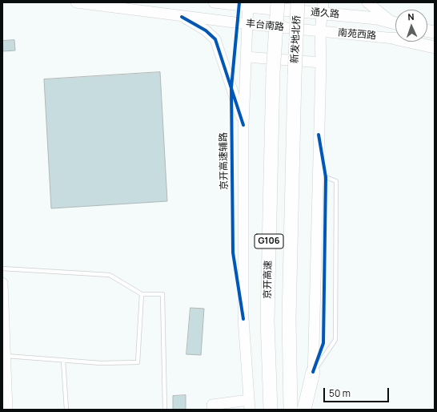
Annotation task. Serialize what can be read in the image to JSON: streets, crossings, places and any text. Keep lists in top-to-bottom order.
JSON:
{
  "streets": {
    "highway": ["新发地北桥", "G106", "京开高速"],
    "main road": [
      "通久路",
      "丰台南路",
      "南苑西路",
      "京开高速辅路"
    ]
  },
  "crossings": [
    ["通久路", "丰台南路"],
    ["通久路", "京开高速辅路"],
    ["丰台南路", "南苑西路"],
    ["丰台南路", "京开高速辅路"],
    ["G106", "京开高速"]
  ],
  "scale_bar": "50 m",
  "north": "top"
}
